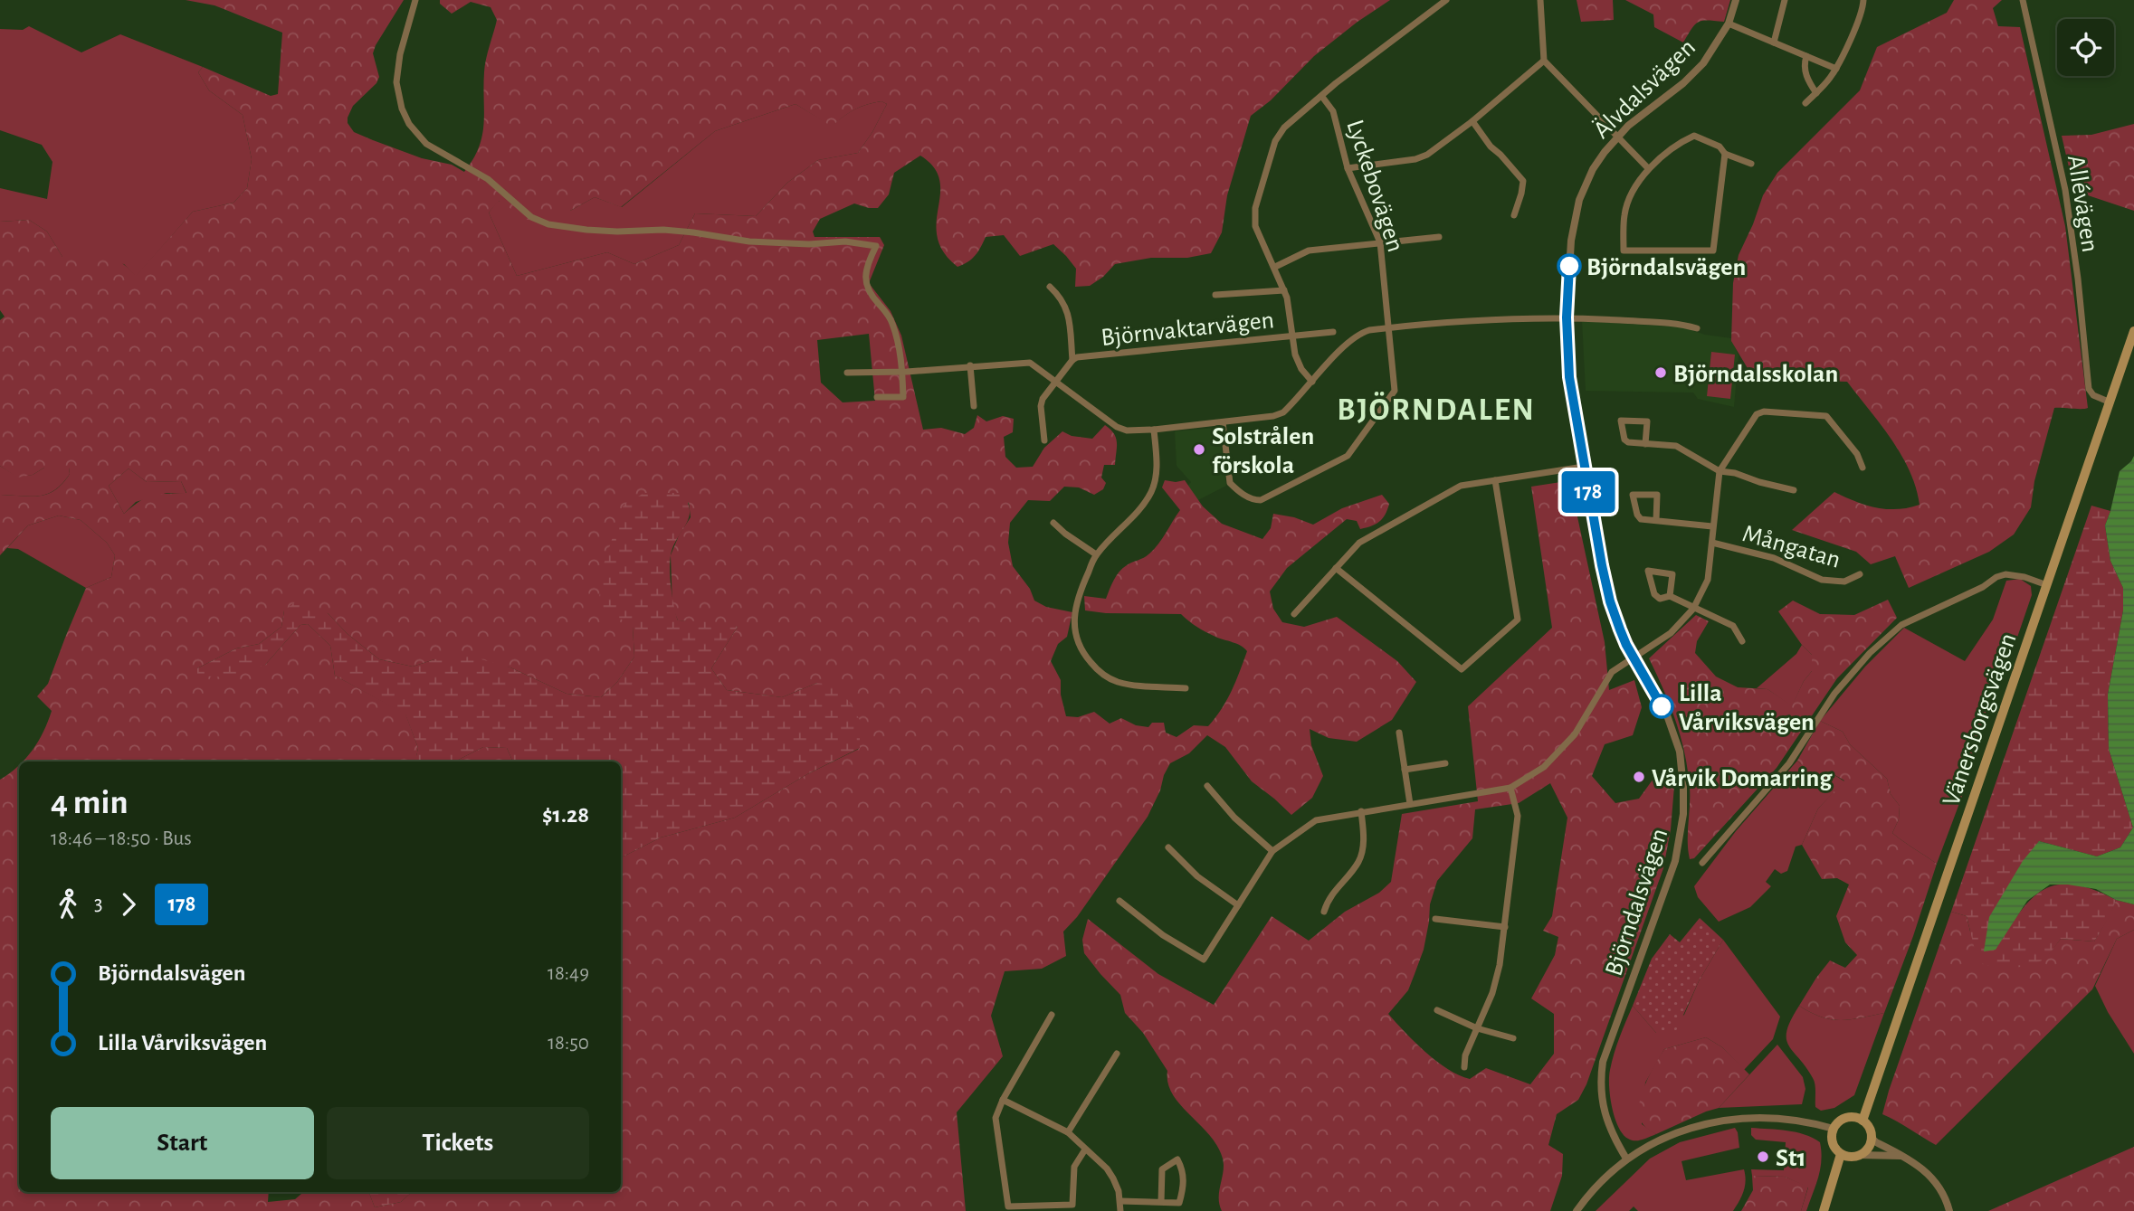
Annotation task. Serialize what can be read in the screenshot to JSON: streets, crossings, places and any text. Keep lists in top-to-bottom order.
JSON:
{
  "streets": {
    "main road": ["Vänersborgsvägen"],
    "street": [
      "Älvdalsvägen",
      "Lyckebovägen",
      "Allévägen",
      "Björnvaktarvägen",
      "Mångatan",
      "Björndalsvägen"
    ]
  },
  "crossings": [
    ["Älvdalsvägen", "Björndalsvägen"],
    ["Allévägen", "Vänersborgsvägen"]
  ],
  "districts": ["BJÖRNDALEN"],
  "places": [
    "Björndalsvägen",
    "Björndalsskolan",
    "Solstrålen förskola",
    "Lilla Vårviksvägen",
    "Vårvik Domarring",
    "St1"
  ],
  "lines": ["bus line 178"],
  "page": {
    "on_map": "178",
    "heading": ["4 min", "18:46 – 18:50 · Bus", "$1.28"],
    "legs": ["3", "178"],
    "list": [
      {
        "name": "Björndalsvägen",
        "value": "18:49"
      },
      {
        "name": "Lilla Vårviksvägen",
        "value": "18:50"
      }
    ],
    "buttons": ["Start", "Tickets"]
  }
}
